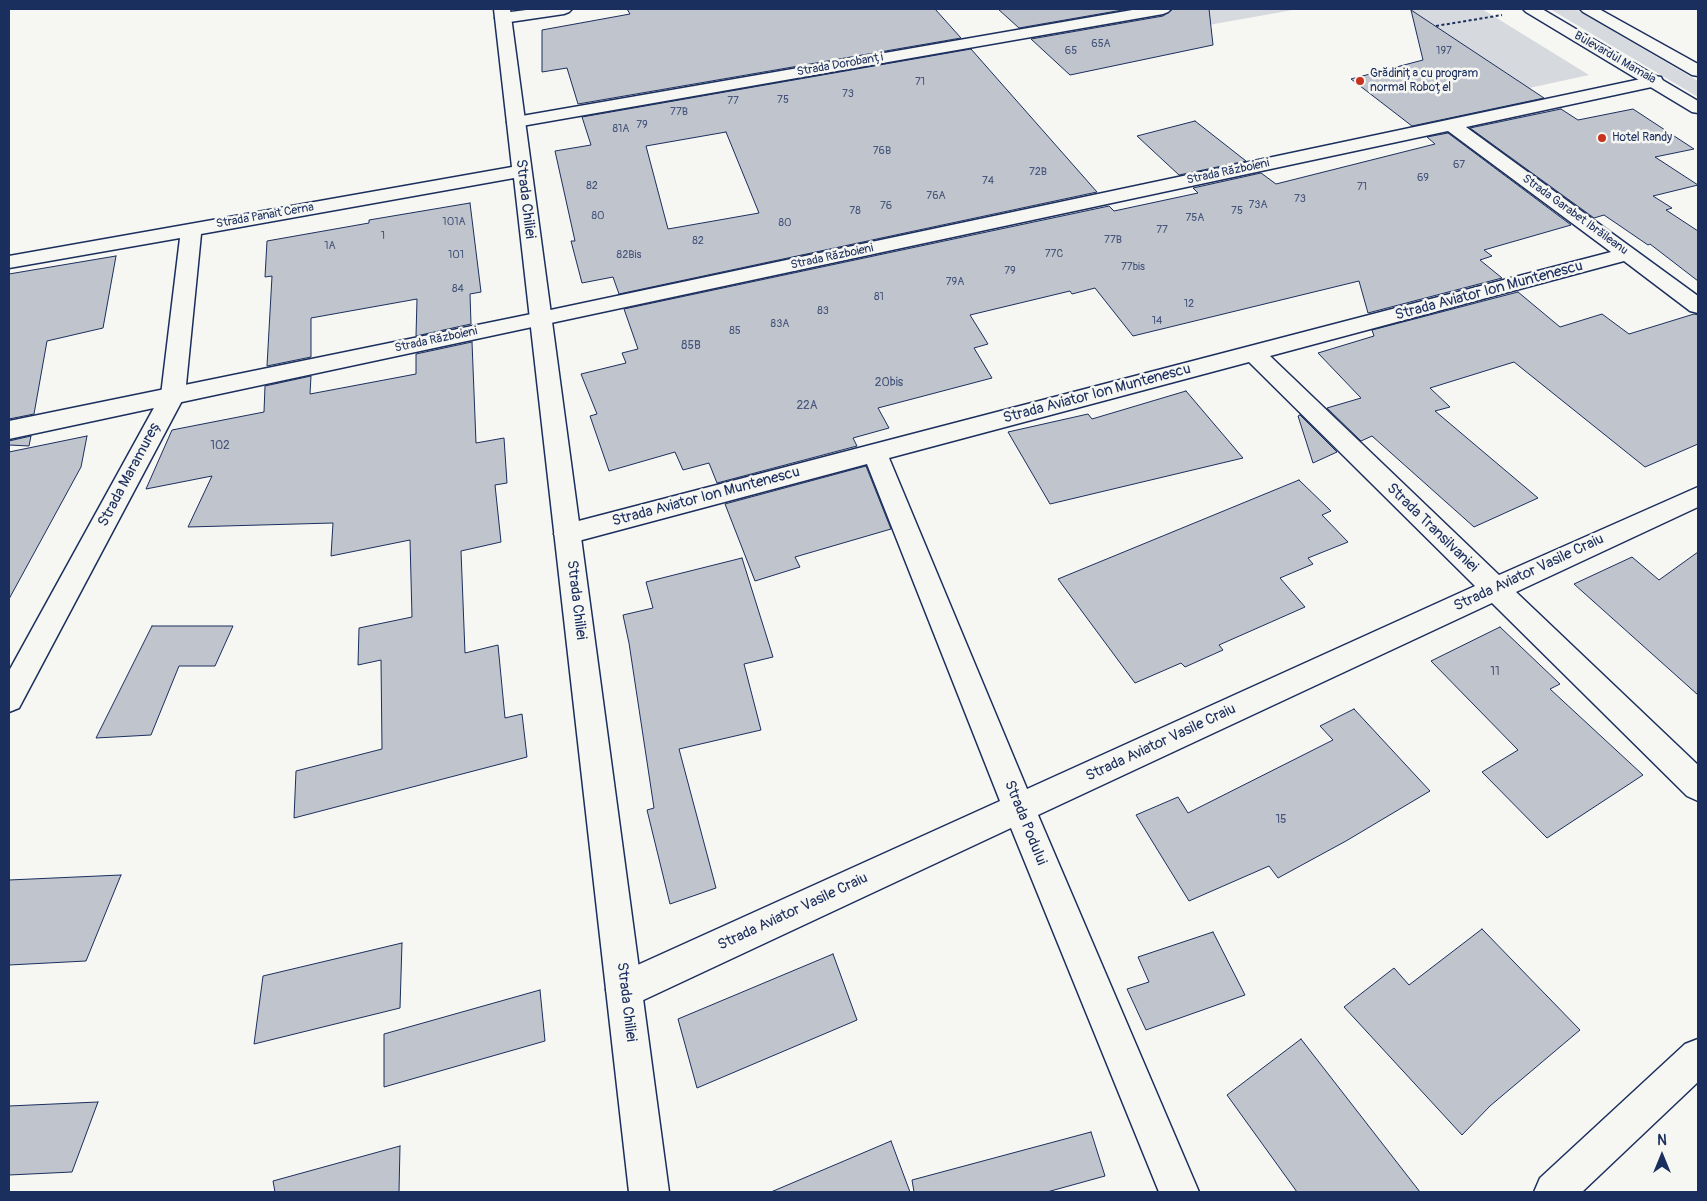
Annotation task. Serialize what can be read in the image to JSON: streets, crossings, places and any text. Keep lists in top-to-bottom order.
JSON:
{
  "streets": {
    "street": [
      "Bulevardul Mamaia",
      "Strada Dorobanți",
      "Strada Războieni",
      "Strada Chiliei",
      "Strada Garabet Ibrăileanu",
      "Strada Panait Cerna",
      "Strada Aviator Ion Muntenescu",
      "Strada Maramureș",
      "Strada Transilvaniei",
      "Strada Aviator Vasile Craiu",
      "Strada Podului"
    ]
  },
  "crossings": [
    ["Bulevardul Mamaia", "Strada Războieni"],
    ["Strada Dorobanți", "Strada Chiliei"],
    ["Strada Războieni", "Strada Chiliei"],
    ["Strada Războieni", "Strada Garabet Ibrăileanu"],
    ["Strada Războieni", "Strada Maramureș"],
    ["Strada Chiliei", "Strada Panait Cerna"],
    ["Strada Chiliei", "Strada Aviator Ion Muntenescu"],
    ["Strada Chiliei", "Strada Aviator Vasile Craiu"],
    ["Strada Garabet Ibrăileanu", "Strada Aviator Ion Muntenescu"],
    ["Strada Panait Cerna", "Strada Maramureș"],
    ["Strada Aviator Ion Muntenescu", "Strada Transilvaniei"],
    ["Strada Aviator Ion Muntenescu", "Strada Podului"],
    ["Strada Transilvaniei", "Strada Aviator Vasile Craiu"],
    ["Strada Aviator Vasile Craiu", "Strada Podului"]
  ],
  "places": ["Grădinița cu program normal Roboțel", "Hotel Randy"],
  "house_numbers": [
    "65A",
    "65",
    "197",
    "71",
    "73",
    "75",
    "77",
    "77B",
    "79",
    "81A",
    "76B",
    "67",
    "72B",
    "69",
    "74",
    "82",
    "71",
    "76A",
    "73",
    "73A",
    "76",
    "78",
    "75",
    "80",
    "75A",
    "101A",
    "80",
    "77",
    "1",
    "77B",
    "82",
    "1A",
    "77C",
    "101",
    "82Bis",
    "77bis",
    "79",
    "79A",
    "84",
    "81",
    "12",
    "83",
    "14",
    "83A",
    "85",
    "85B",
    "20bis",
    "22A",
    "102",
    "11",
    "15"
  ],
  "north": "top"
}
